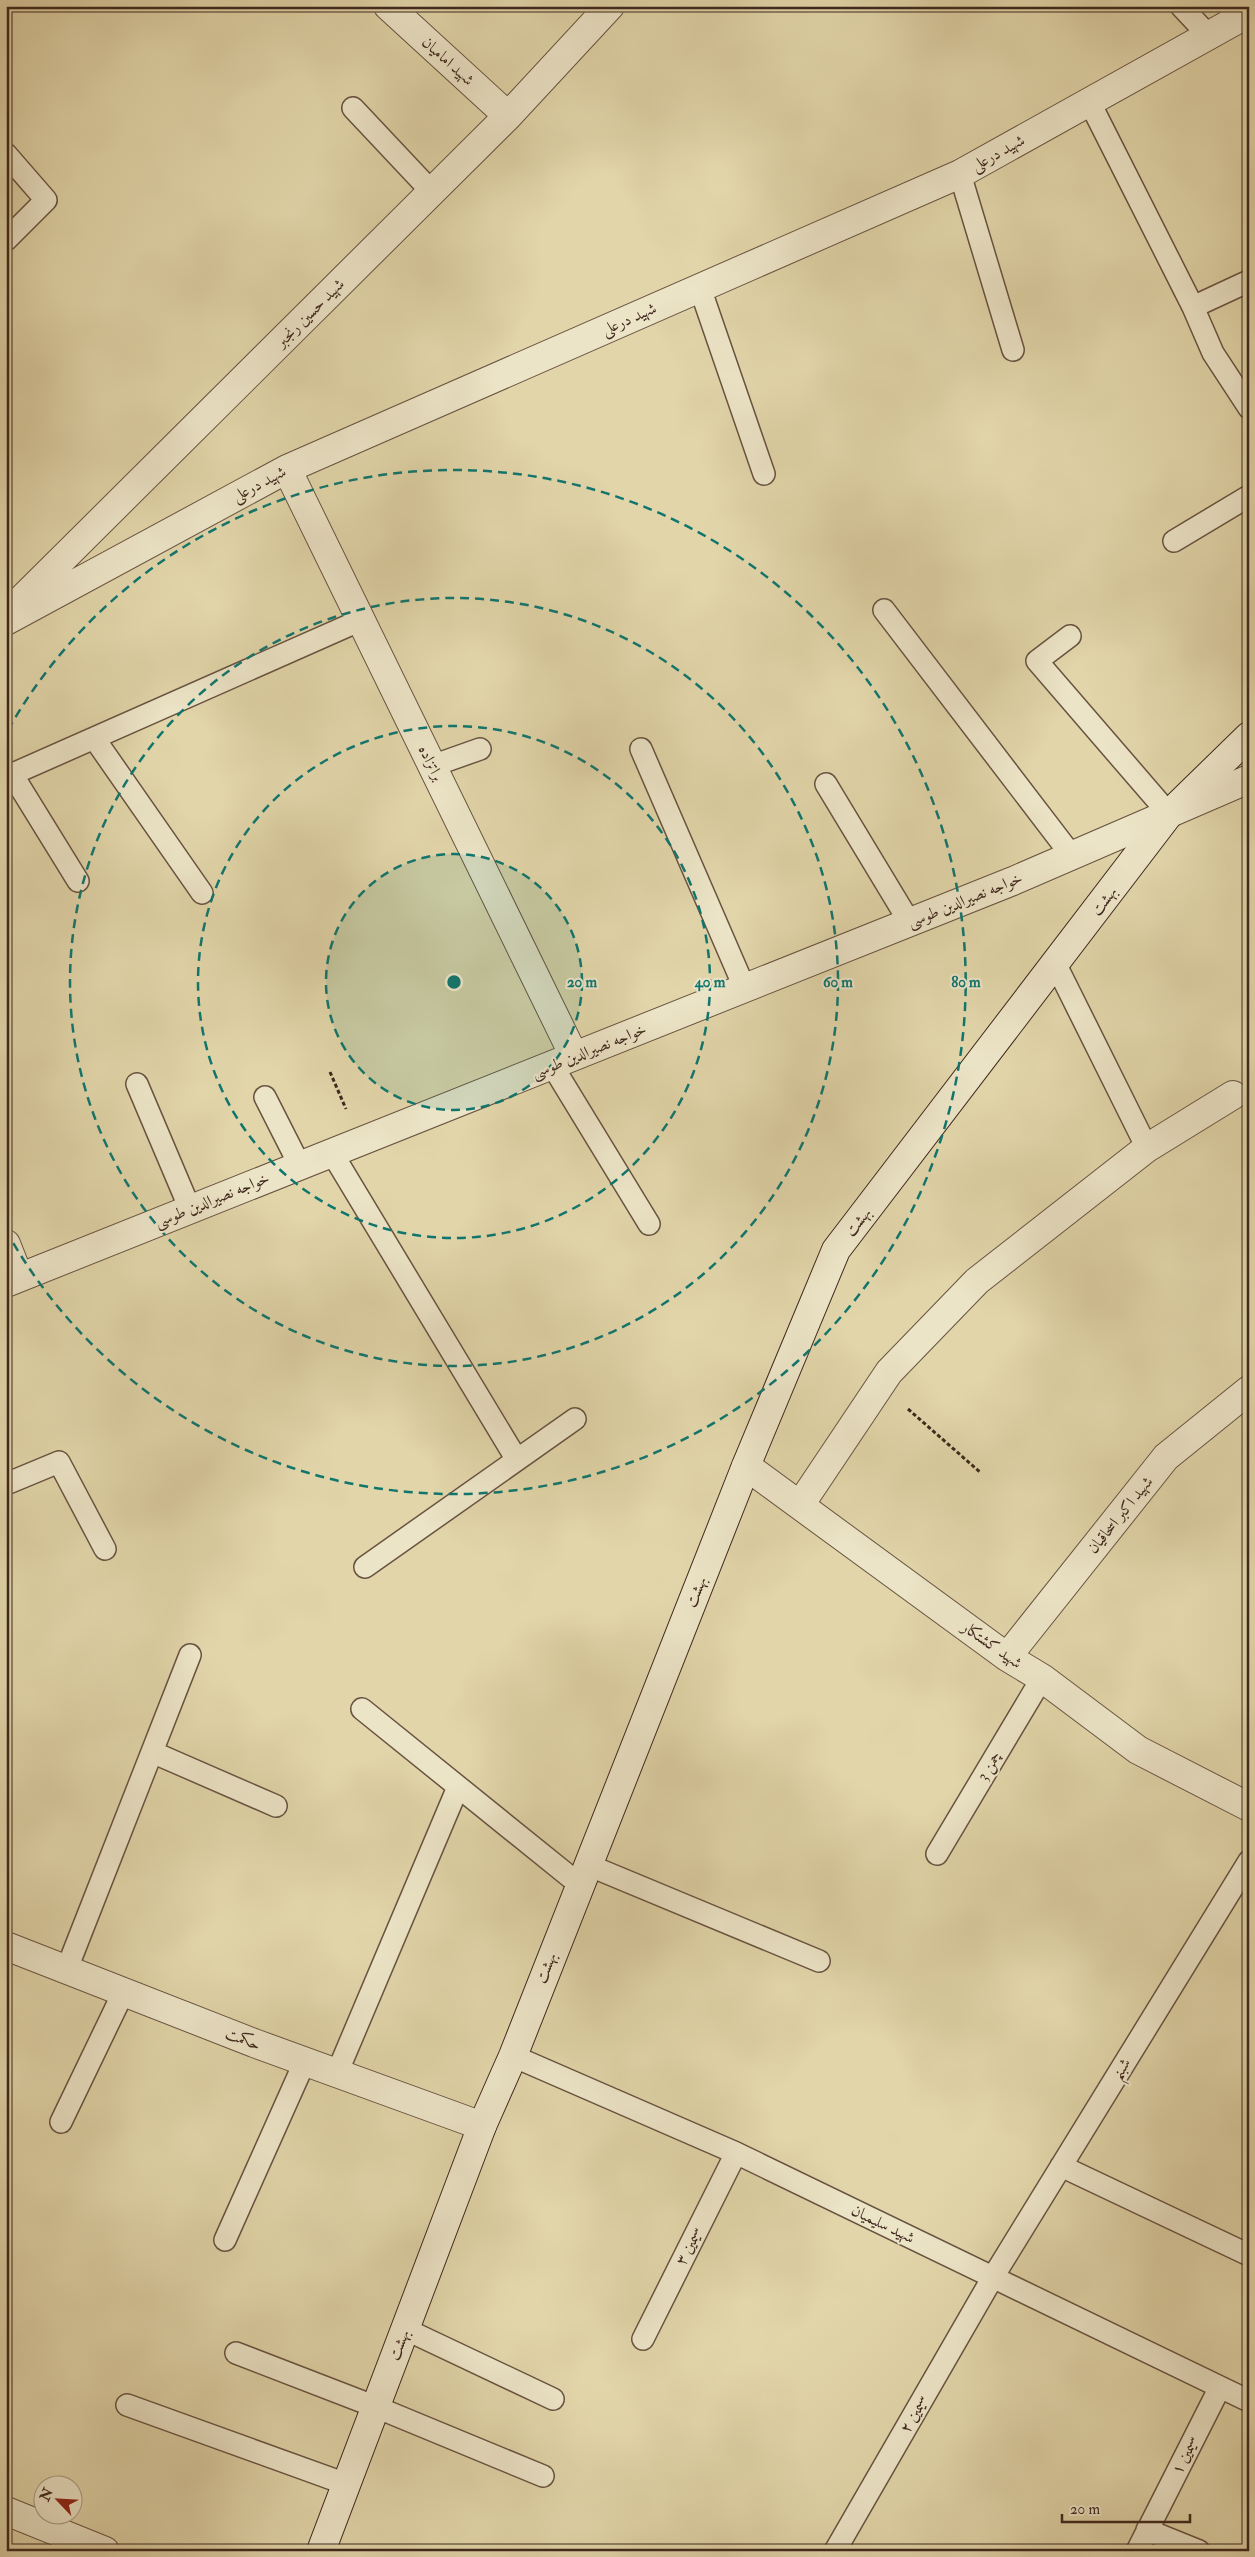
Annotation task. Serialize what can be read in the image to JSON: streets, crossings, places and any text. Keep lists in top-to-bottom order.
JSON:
{
  "streets": {
    "street": [
      "شهید امامیان",
      "شهید درعلی",
      "شهید حسین رنجبر",
      "براتزاده",
      "خواجه نصیرالدین طوسی",
      "بهشت",
      "شهید اکبر اسحاقیان",
      "شهید کشتکار",
      "حکمت"
    ],
    "lane": [
      "چمن 3",
      "شبنم",
      "شهید سلیمیان",
      "سیمین ۳",
      "سیمین ۲",
      "سیمین ۱"
    ]
  },
  "crossings": [
    ["شهید امامیان", "شهید حسین رنجبر"],
    ["شهید درعلی", "براتزاده"],
    ["براتزاده", "خواجه نصیرالدین طوسی"],
    ["خواجه نصیرالدین طوسی", "بهشت"],
    ["بهشت", "شهید کشتکار"],
    ["بهشت", "حکمت"],
    ["بهشت", "شهید سلیمیان"],
    ["شهید اکبر اسحاقیان", "شهید کشتکار"],
    ["شهید کشتکار", "چمن 3"],
    ["شبنم", "شهید سلیمیان"],
    ["شبنم", "سیمین ۲"],
    ["شهید سلیمیان", "سیمین ۳"],
    ["شهید سلیمیان", "سیمین ۲"],
    ["شهید سلیمیان", "سیمین ۱"]
  ],
  "scale_bar": "20 m",
  "north": "top left",
  "rings": [
    "20 m",
    "40 m",
    "60 m",
    "80 m"
  ]
}
